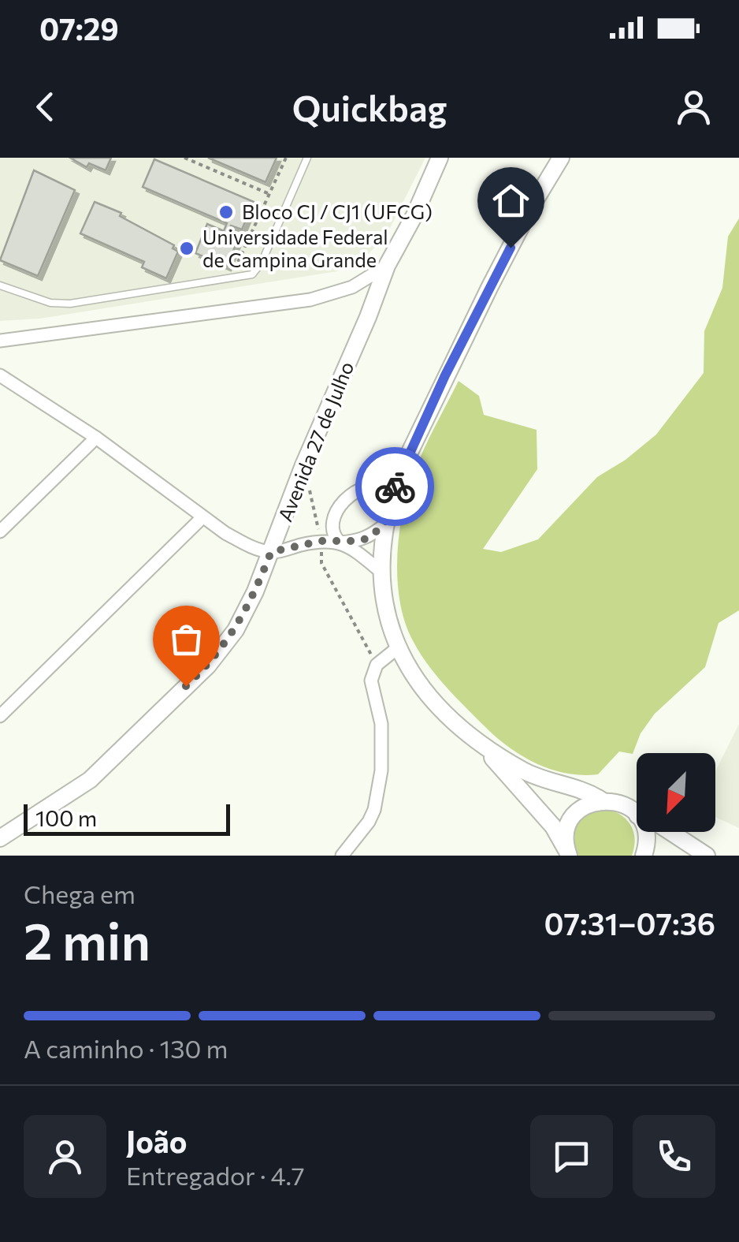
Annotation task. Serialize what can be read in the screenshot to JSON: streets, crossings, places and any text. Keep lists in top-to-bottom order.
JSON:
{
  "streets": {
    "street": ["Avenida 27 de Julho"]
  },
  "places": ["Bloco CJ / CJ1 (UFCG)", "Universidade Federal de Campina Grande"],
  "scale_bar": "100 m",
  "north": "bottom left",
  "page": {
    "status": "07:29",
    "header": "Quickbag",
    "scale": "100 m",
    "heading": ["2 min", "Chega em", "07:31–07:36"],
    "panel": ["João", "Entregador · 4.7"],
    "bar": "A caminho · 130 m"
  }
}
